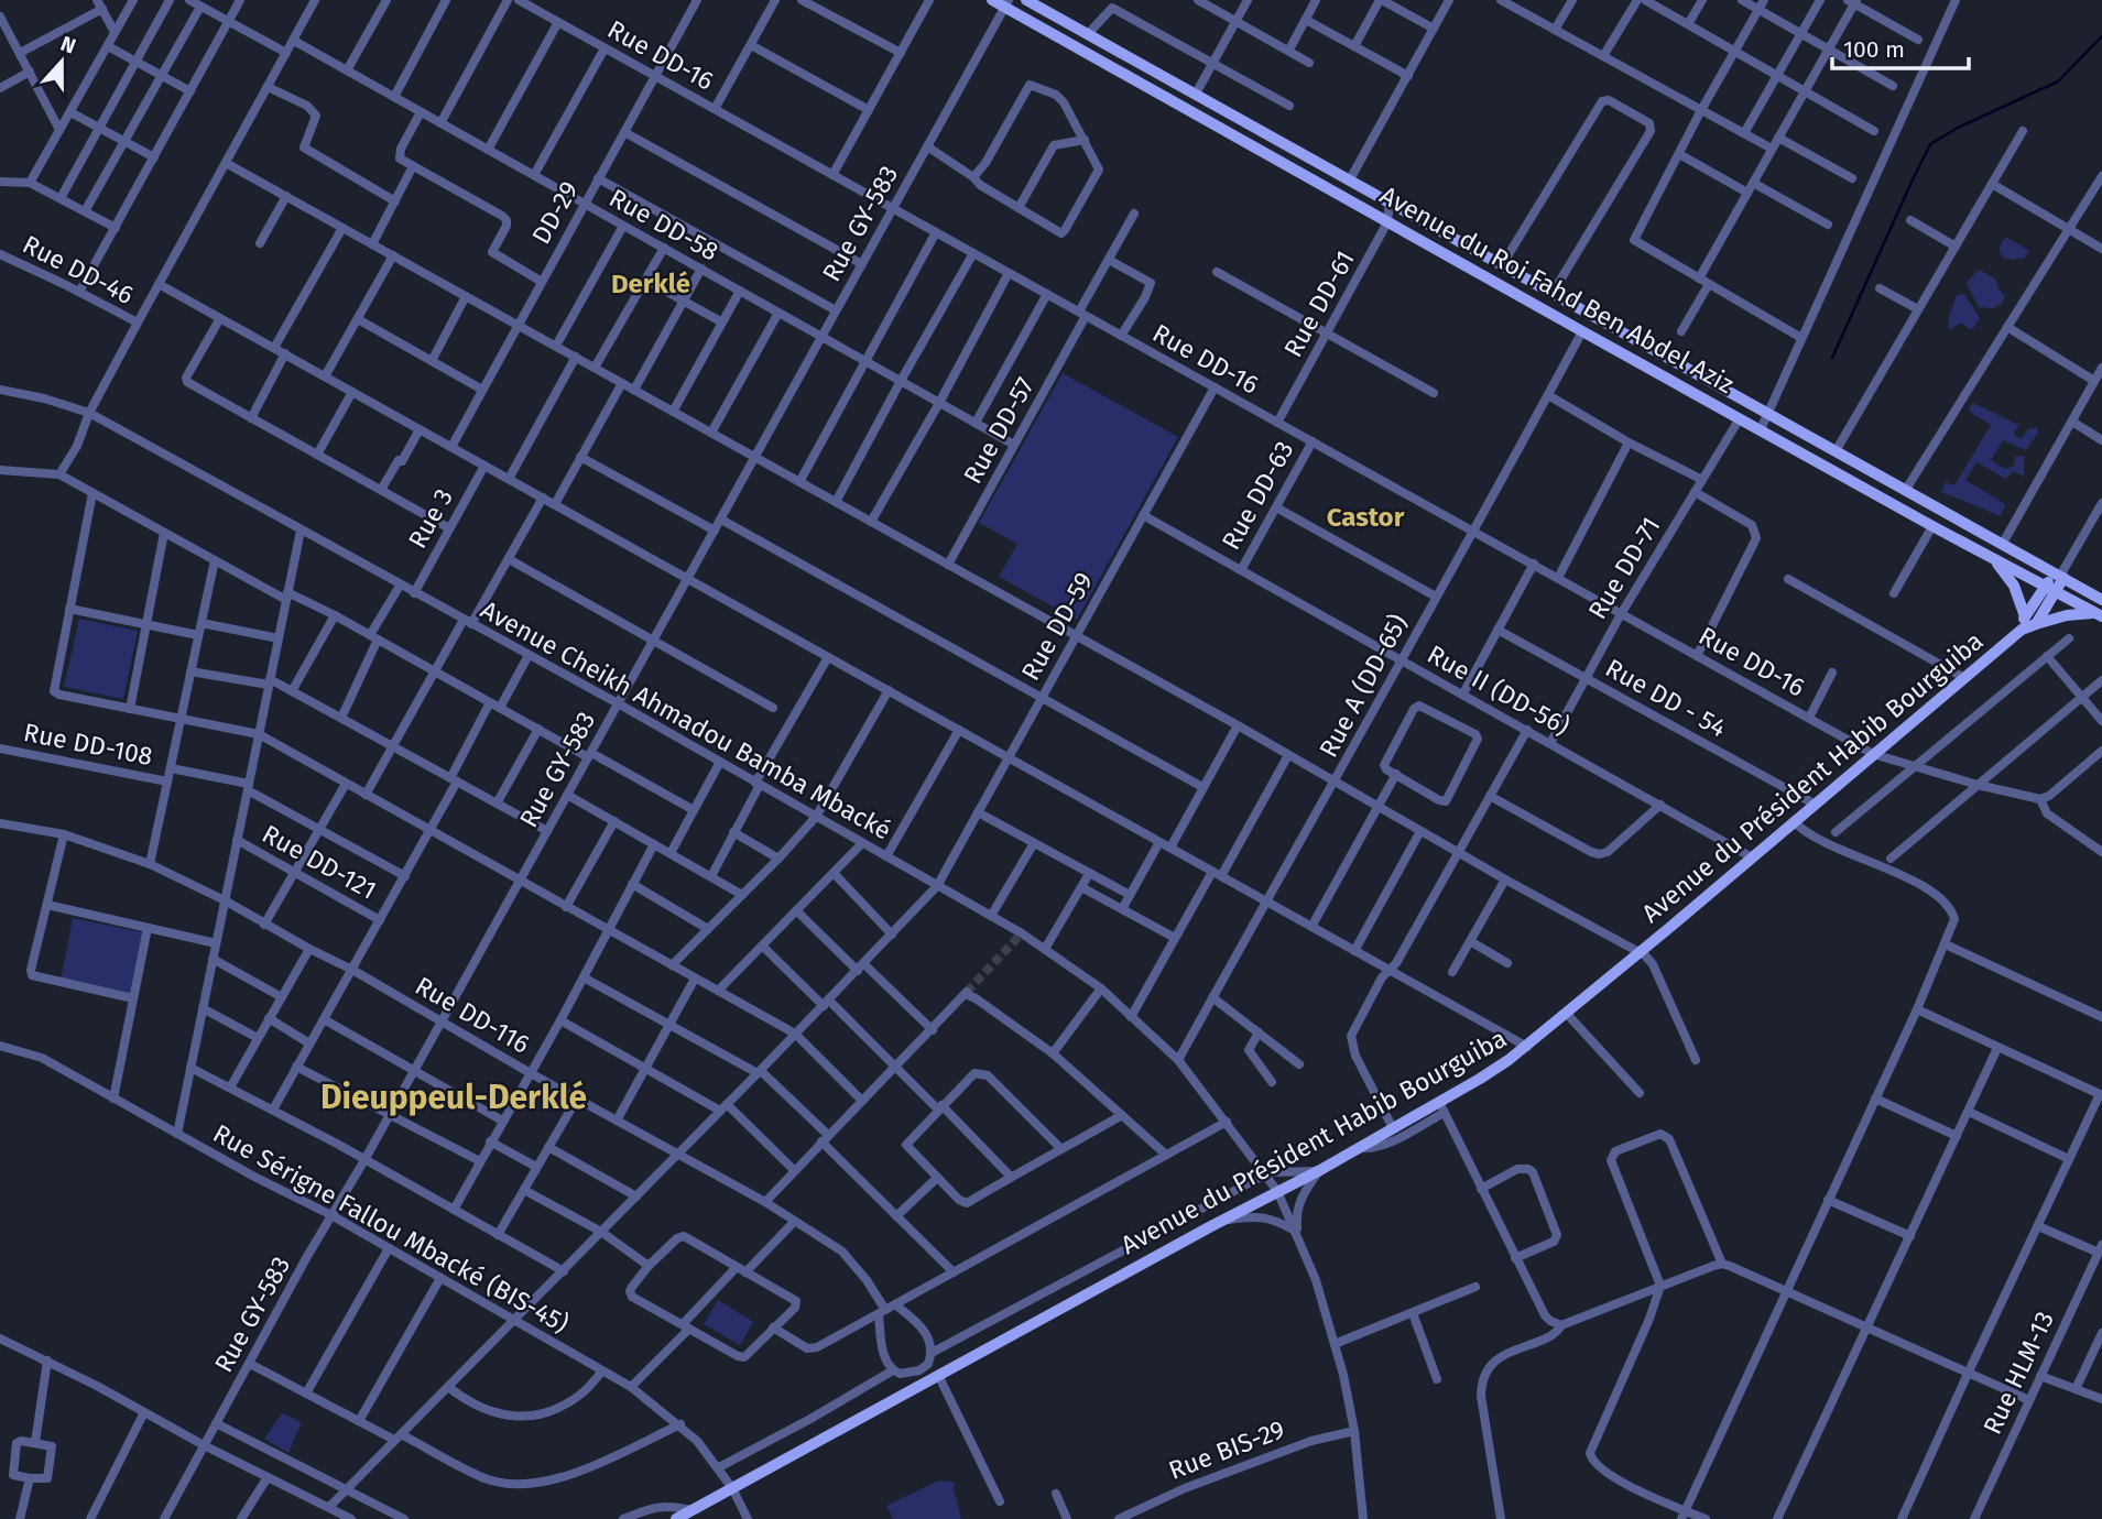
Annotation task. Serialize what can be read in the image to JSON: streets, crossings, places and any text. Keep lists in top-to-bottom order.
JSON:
{
  "streets": {
    "main road": ["Avenue du Roi Fahd Ben Abdel Aziz", "Avenue du Président Habib Bourguiba"],
    "street": [
      "Rue DD-16",
      "DD-29",
      "Rue GY-583",
      "Rue DD-58",
      "Rue DD-46",
      "Rue DD-61",
      "Rue DD-57",
      "Rue DD-63",
      "Rue 3",
      "Rue DD-71",
      "Rue DD-59",
      "Rue A (DD-65)",
      "Rue II (DD-56)",
      "Rue DD - 54",
      "Avenue Cheikh Ahmadou Bamba Mbacké",
      "Rue DD-108",
      "Rue DD-121",
      "Rue DD-116",
      "Rue Sérigne Fallou Mbacké (BIS-45)",
      "Rue HLM-13",
      "Rue BIS-29"
    ]
  },
  "crossings": [
    ["Rue DD-16", "DD-29"],
    ["Rue DD-16", "Rue GY-583"],
    ["Rue DD-16", "Rue DD-61"],
    ["Rue DD-16", "Rue DD-57"],
    ["Rue DD-16", "Rue DD-63"],
    ["Rue DD-16", "Rue DD-71"],
    ["Rue DD-16", "Rue DD-59"],
    ["Rue DD-16", "Rue A (DD-65)"],
    ["Rue DD-16", "Avenue du Président Habib Bourguiba"],
    ["DD-29", "Rue DD-58"],
    ["Rue GY-583", "Rue DD-58"],
    ["Rue GY-583", "Avenue du Roi Fahd Ben Abdel Aziz"],
    ["Rue GY-583", "Avenue Cheikh Ahmadou Bamba Mbacké"],
    ["Rue GY-583", "Rue DD-116"],
    ["Rue GY-583", "Rue Sérigne Fallou Mbacké (BIS-45)"],
    ["Rue DD-58", "Rue DD-57"],
    ["Avenue du Roi Fahd Ben Abdel Aziz", "Rue DD-61"],
    ["Avenue du Roi Fahd Ben Abdel Aziz", "Rue DD-71"],
    ["Avenue du Roi Fahd Ben Abdel Aziz", "Rue A (DD-65)"],
    ["Avenue du Roi Fahd Ben Abdel Aziz", "Avenue du Président Habib Bourguiba"],
    ["Rue DD-63", "Rue II (DD-56)"],
    ["Rue 3", "Avenue Cheikh Ahmadou Bamba Mbacké"],
    ["Rue DD-71", "Rue II (DD-56)"],
    ["Rue DD-71", "Rue DD - 54"],
    ["Rue DD-59", "Rue II (DD-56)"],
    ["Rue DD-59", "Avenue Cheikh Ahmadou Bamba Mbacké"],
    ["Rue DD-59", "Rue DD-116"],
    ["Rue DD-59", "Rue Sérigne Fallou Mbacké (BIS-45)"],
    ["Rue A (DD-65)", "Rue II (DD-56)"],
    ["Rue A (DD-65)", "Avenue Cheikh Ahmadou Bamba Mbacké"],
    ["Rue II (DD-56)", "Avenue du Président Habib Bourguiba"],
    ["Rue DD - 54", "Avenue du Président Habib Bourguiba"],
    ["Avenue Cheikh Ahmadou Bamba Mbacké", "Avenue du Président Habib Bourguiba"],
    ["Avenue Cheikh Ahmadou Bamba Mbacké", "Rue BIS-29"],
    ["Avenue du Président Habib Bourguiba", "Rue Sérigne Fallou Mbacké (BIS-45)"]
  ],
  "districts": ["Derklé", "Castor", "Dieuppeul-Derklé"],
  "scale_bar": "100 m",
  "north": "top"
}
